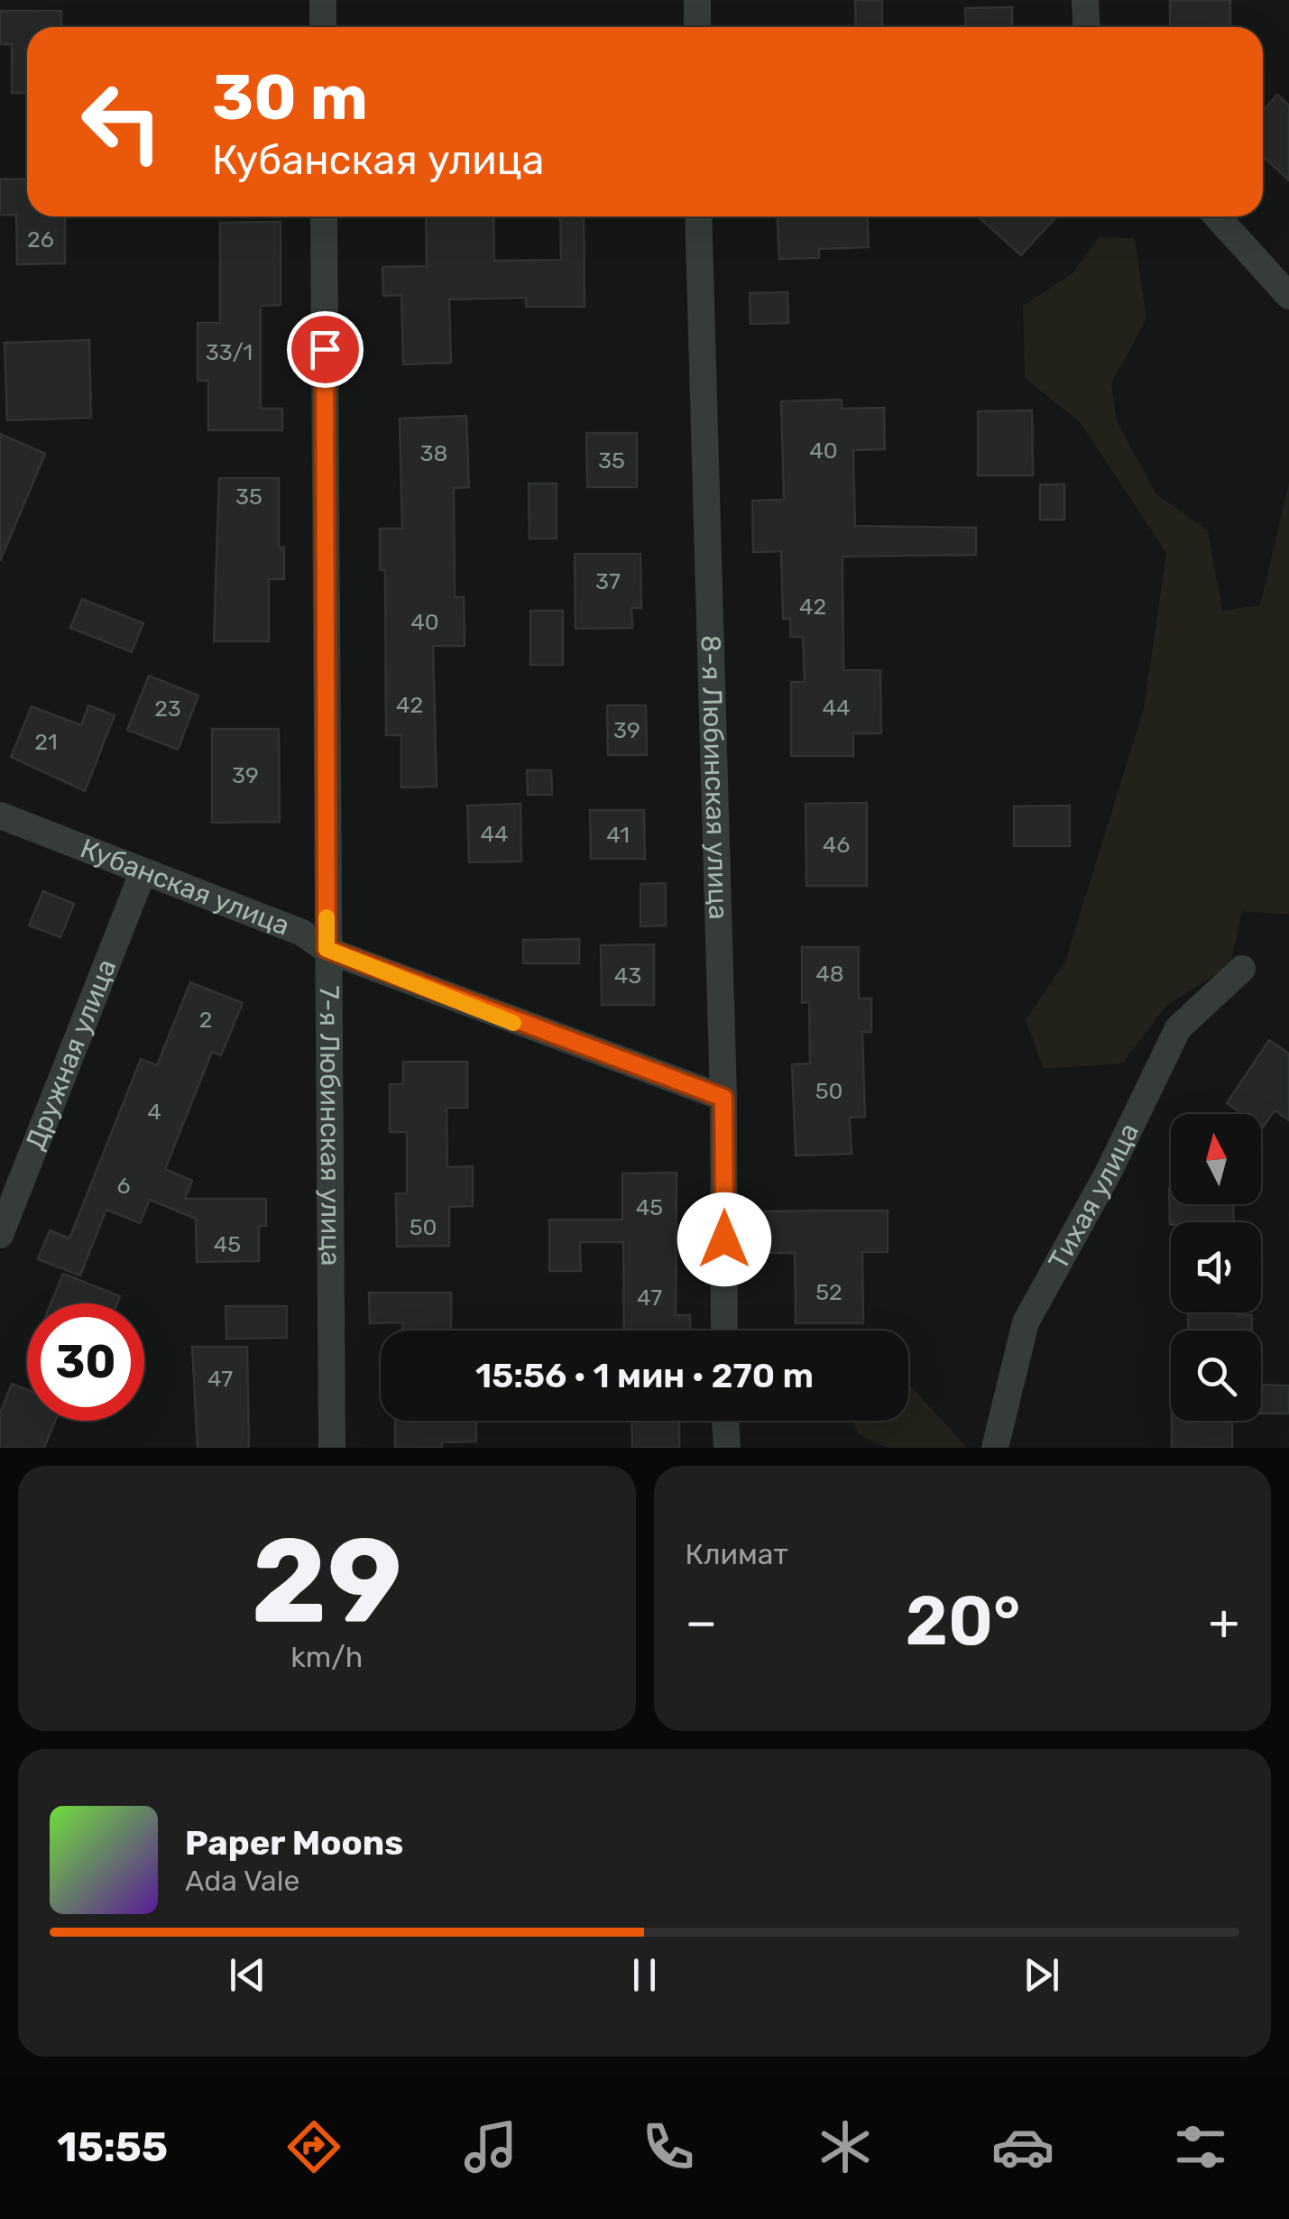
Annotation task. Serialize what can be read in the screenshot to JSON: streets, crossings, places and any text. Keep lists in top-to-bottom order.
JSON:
{
  "streets": {
    "street": [
      "8-я Любинская улица",
      "Кубанская улица",
      "Дружная улица",
      "7-я Любинская улица",
      "Тихая улица"
    ]
  },
  "crossings": [
    ["8-я Любинская улица", "Кубанская улица"],
    ["Кубанская улица", "Дружная улица"],
    ["Кубанская улица", "7-я Любинская улица"]
  ],
  "house_numbers": [
    "26",
    "33/1",
    "40",
    "38",
    "35",
    "35",
    "37",
    "42",
    "40",
    "42",
    "44",
    "23",
    "39",
    "21",
    "39",
    "44",
    "41",
    "46",
    "48",
    "43",
    "2",
    "50",
    "4",
    "6",
    "45",
    "50",
    "45",
    "52",
    "47",
    "47"
  ],
  "north": "top",
  "page": {
    "turn": ["30 m", "Кубанская улица"],
    "limit": "30",
    "trip": "15:56 · 1 мин · 270 m",
    "tile": [
      ["29", "km/h"],
      "Климат"
    ],
    "heat": ["−", "20°", "+"],
    "song": ["Paper Moons", "Ada Vale"],
    "tabs": "15:55"
  }
}
